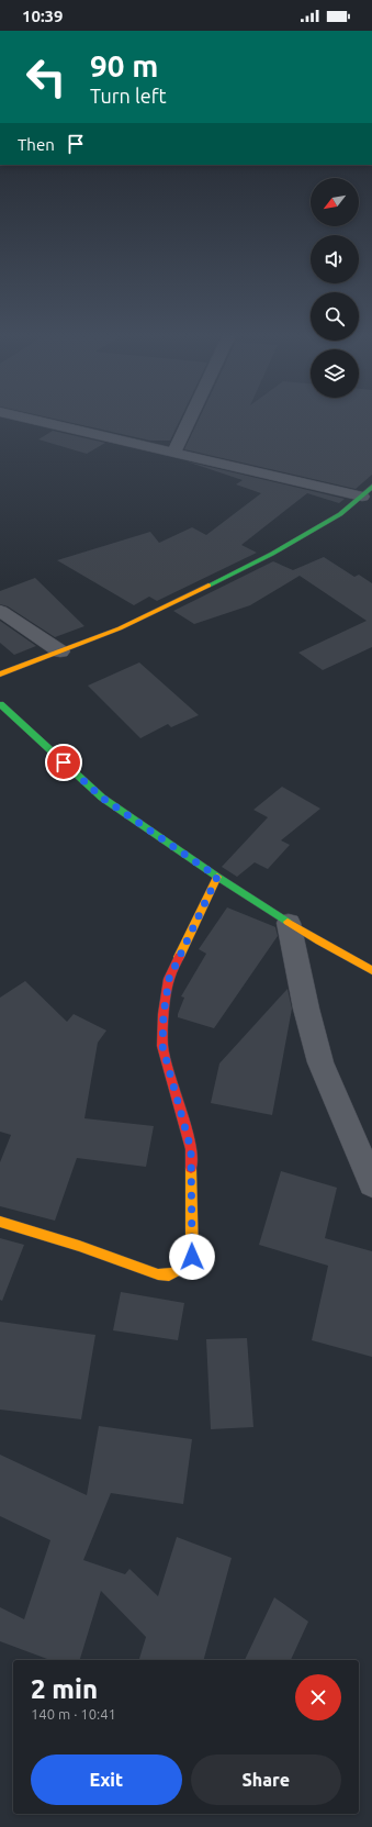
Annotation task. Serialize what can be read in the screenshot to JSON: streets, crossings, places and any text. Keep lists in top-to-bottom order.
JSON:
{
  "north": "bottom left",
  "page": {
    "status": "10:39",
    "turn": ["90 m", "Turn left"],
    "then": "Then",
    "heading": ["2 min", "140 m · 10:41"],
    "buttons": ["Exit", "Share"]
  }
}
